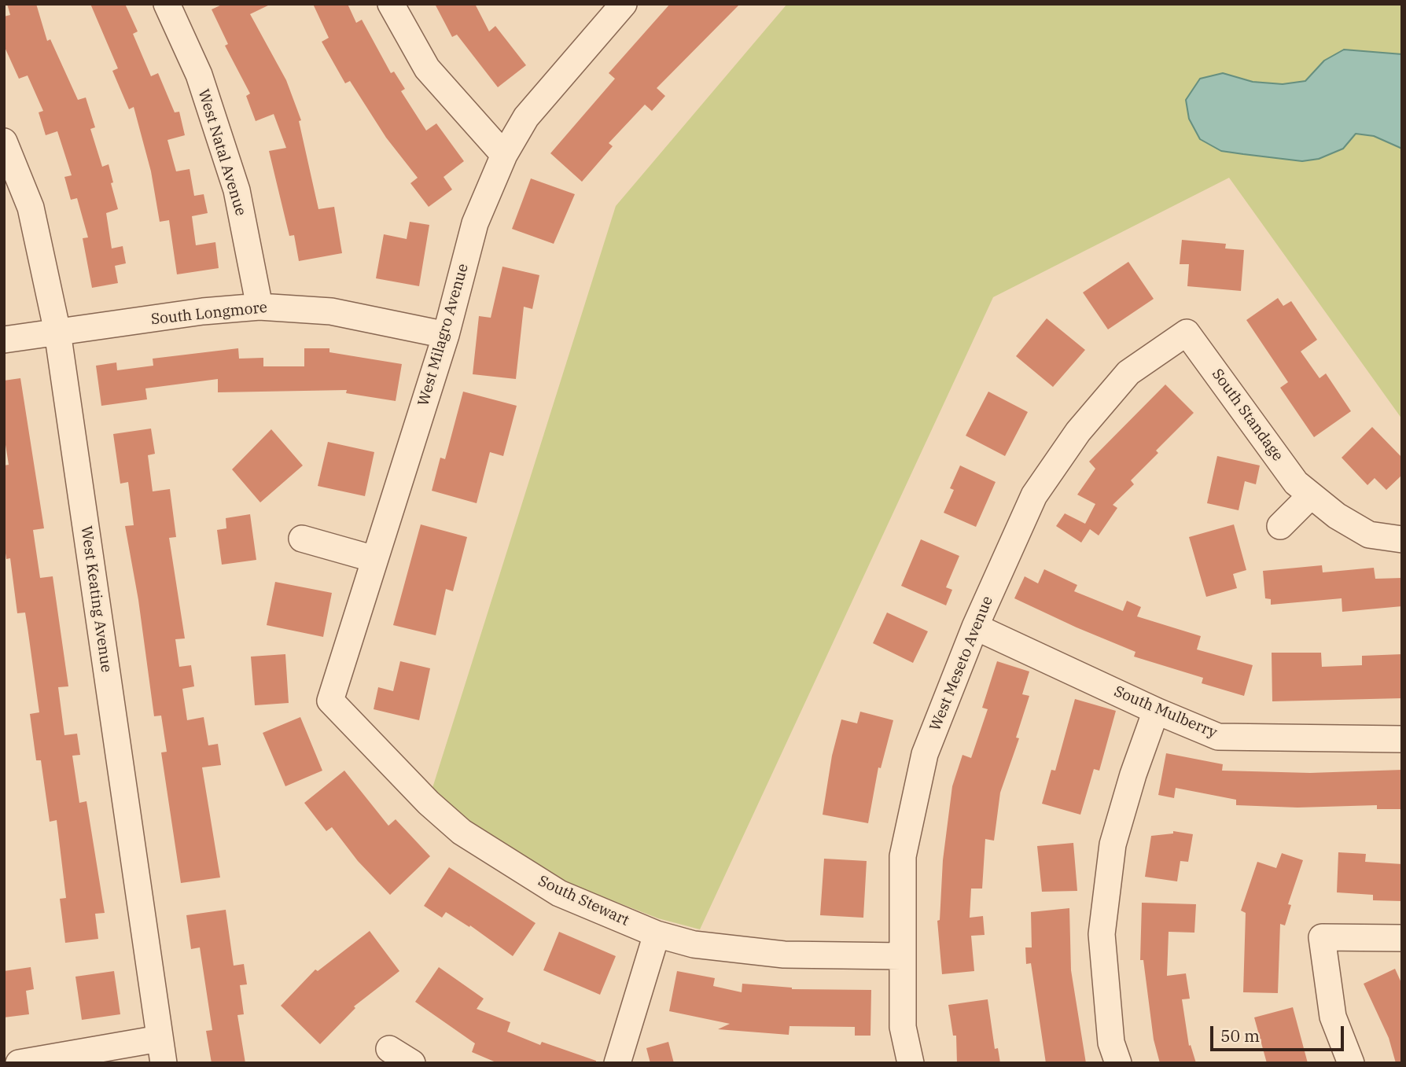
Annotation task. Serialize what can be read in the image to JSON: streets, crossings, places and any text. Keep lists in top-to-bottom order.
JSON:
{
  "streets": {
    "street": [
      "West Natal Avenue",
      "South Longmore",
      "West Milagro Avenue",
      "South Standage",
      "West Keating Avenue",
      "West Meseto Avenue",
      "South Mulberry",
      "South Stewart"
    ]
  },
  "crossings": [
    ["West Natal Avenue", "South Longmore"],
    ["South Longmore", "West Milagro Avenue"],
    ["South Longmore", "West Keating Avenue"],
    ["West Milagro Avenue", "South Stewart"],
    ["South Standage", "West Meseto Avenue"],
    ["West Meseto Avenue", "South Mulberry"],
    ["West Meseto Avenue", "South Stewart"]
  ],
  "scale_bar": "50 m"
}
